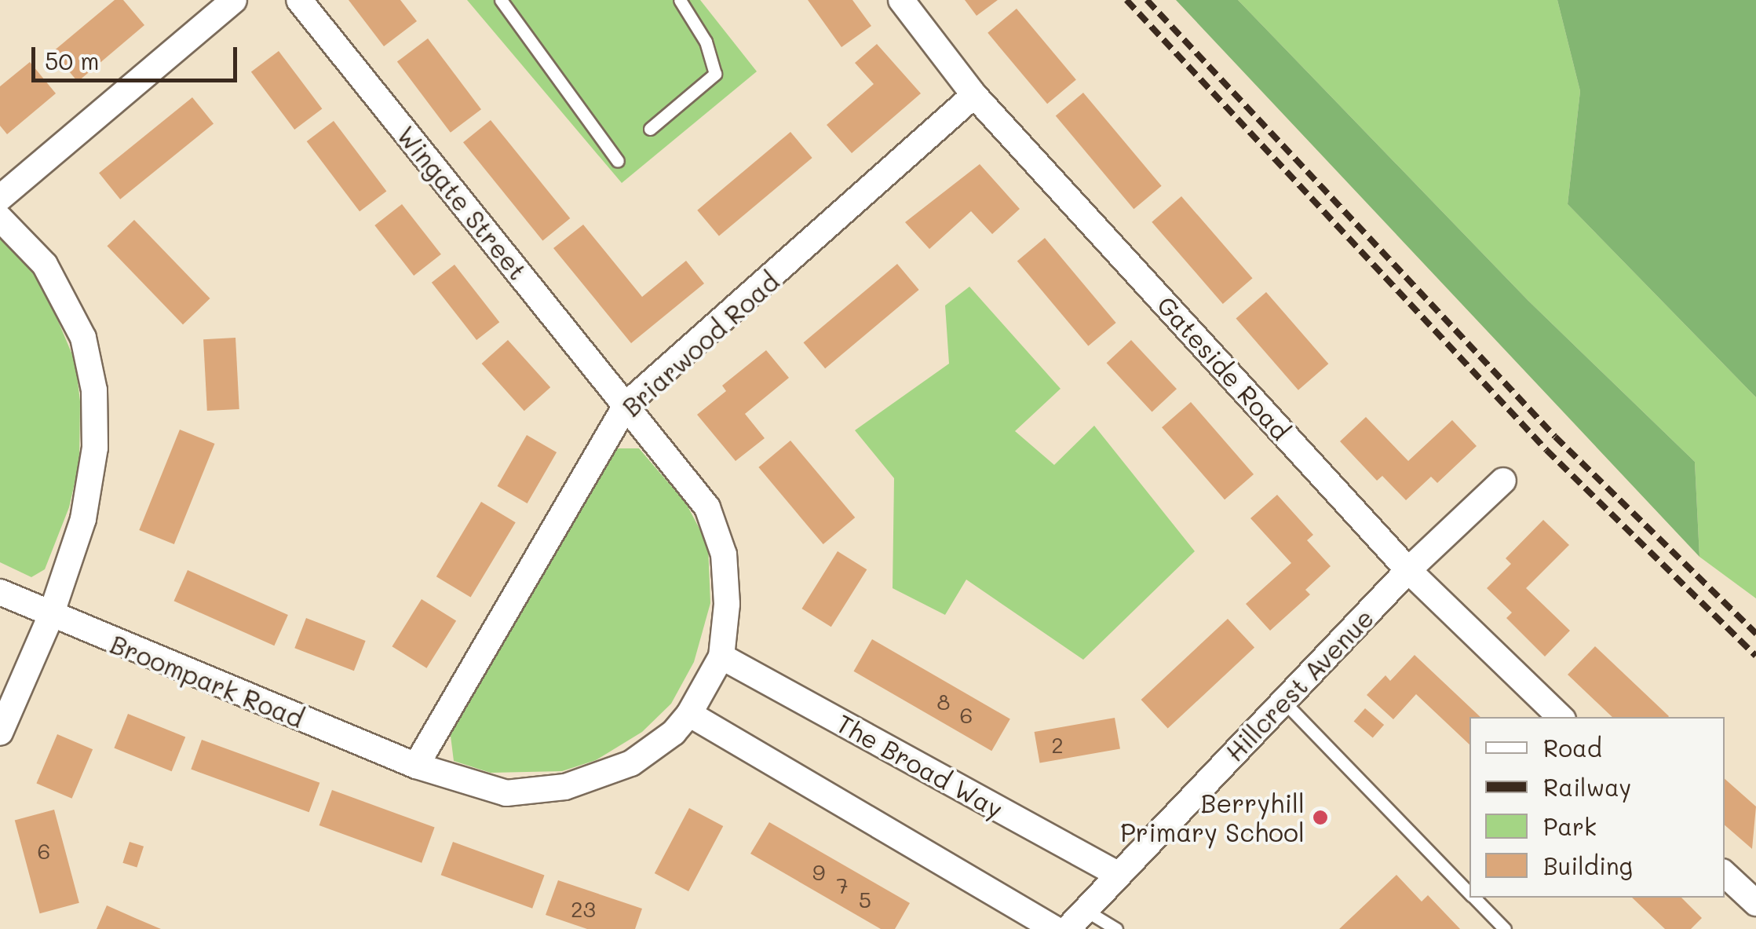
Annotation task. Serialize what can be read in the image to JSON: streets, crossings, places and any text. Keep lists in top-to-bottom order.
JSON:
{
  "streets": {
    "street": [
      "Wingate Street",
      "Briarwood Road",
      "Gateside Road",
      "Broompark Road",
      "Hillcrest Avenue",
      "The Broad Way"
    ]
  },
  "crossings": [
    ["Wingate Street", "Briarwood Road"],
    ["Briarwood Road", "Gateside Road"],
    ["Briarwood Road", "Broompark Road"],
    ["Gateside Road", "Hillcrest Avenue"],
    ["Hillcrest Avenue", "The Broad Way"]
  ],
  "places": ["Berryhill Primary School"],
  "house_numbers": [
    "8",
    "6",
    "2",
    "6",
    "9",
    "7",
    "5",
    "23"
  ],
  "legend": [
    "Road",
    "Railway",
    "Park",
    "Building"
  ],
  "scale_bar": "50 m"
}
